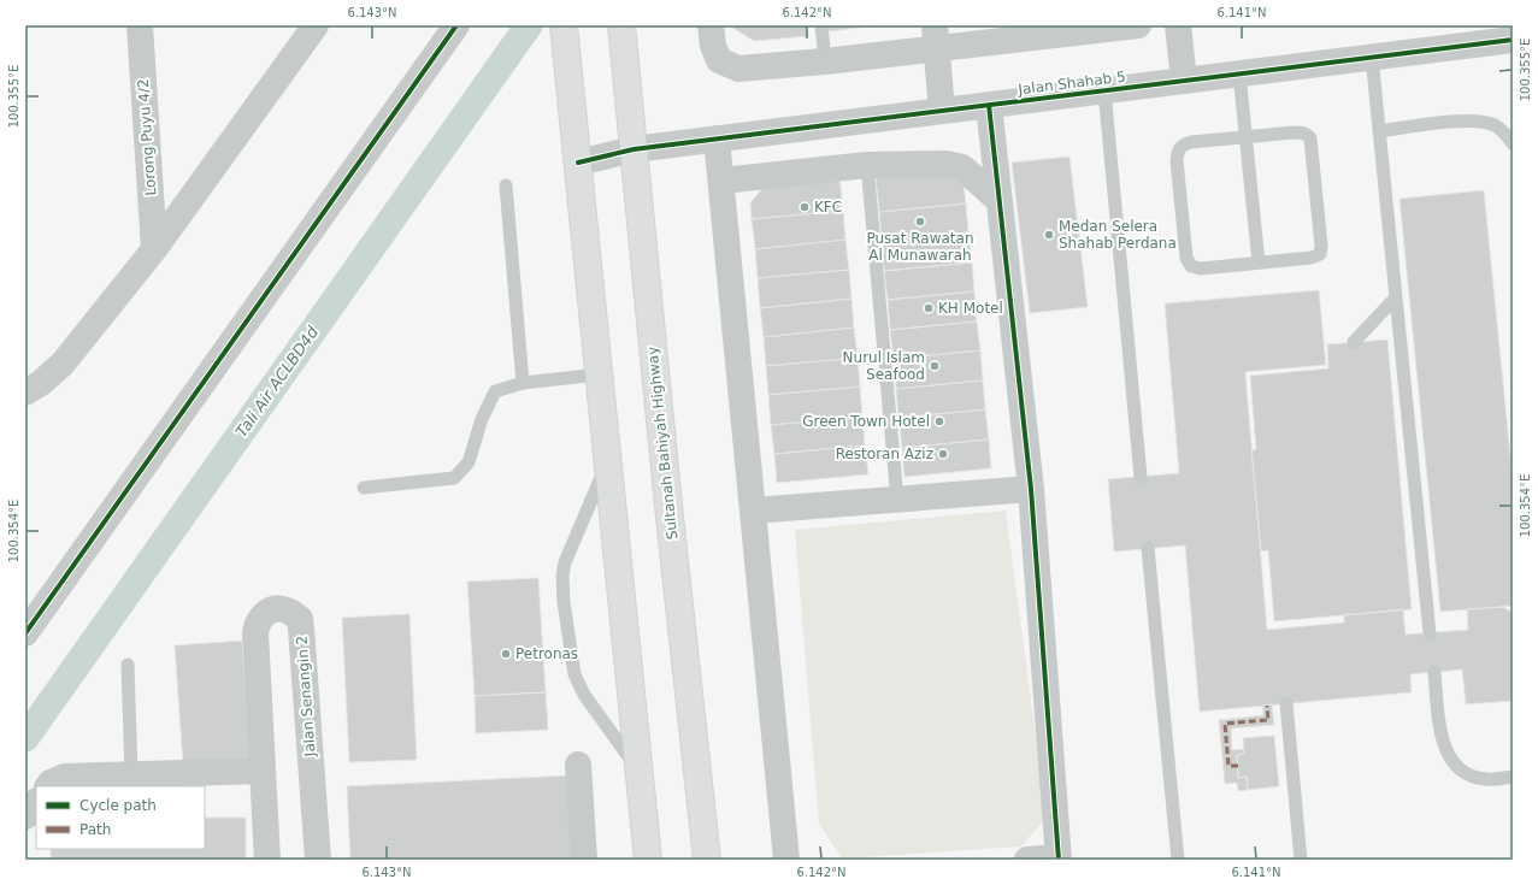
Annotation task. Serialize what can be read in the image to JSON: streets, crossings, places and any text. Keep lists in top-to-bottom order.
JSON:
{
  "streets": {
    "main road": ["Sultanah Bahiyah Highway"],
    "street": ["Jalan Shahab 5", "Lorong Puyu 4/2", "Jalan Senangin 2"]
  },
  "crossings": [
    ["Jalan Shahab 5", "Sultanah Bahiyah Highway"]
  ],
  "water": ["Tali Air ACLBD4d"],
  "places": [
    "KFC",
    "Pusat Rawatan Al Munawarah",
    "Medan Selera Shahab Perdana",
    "KH Motel",
    "Nurul Islam Seafood",
    "Green Town Hotel",
    "Restoran Aziz",
    "Petronas"
  ],
  "legend": ["Cycle path", "Path"],
  "coordinates": [
    "6.143°N",
    "6.142°N",
    "6.141°N",
    "100.355°E",
    "100.354°E"
  ]
}
